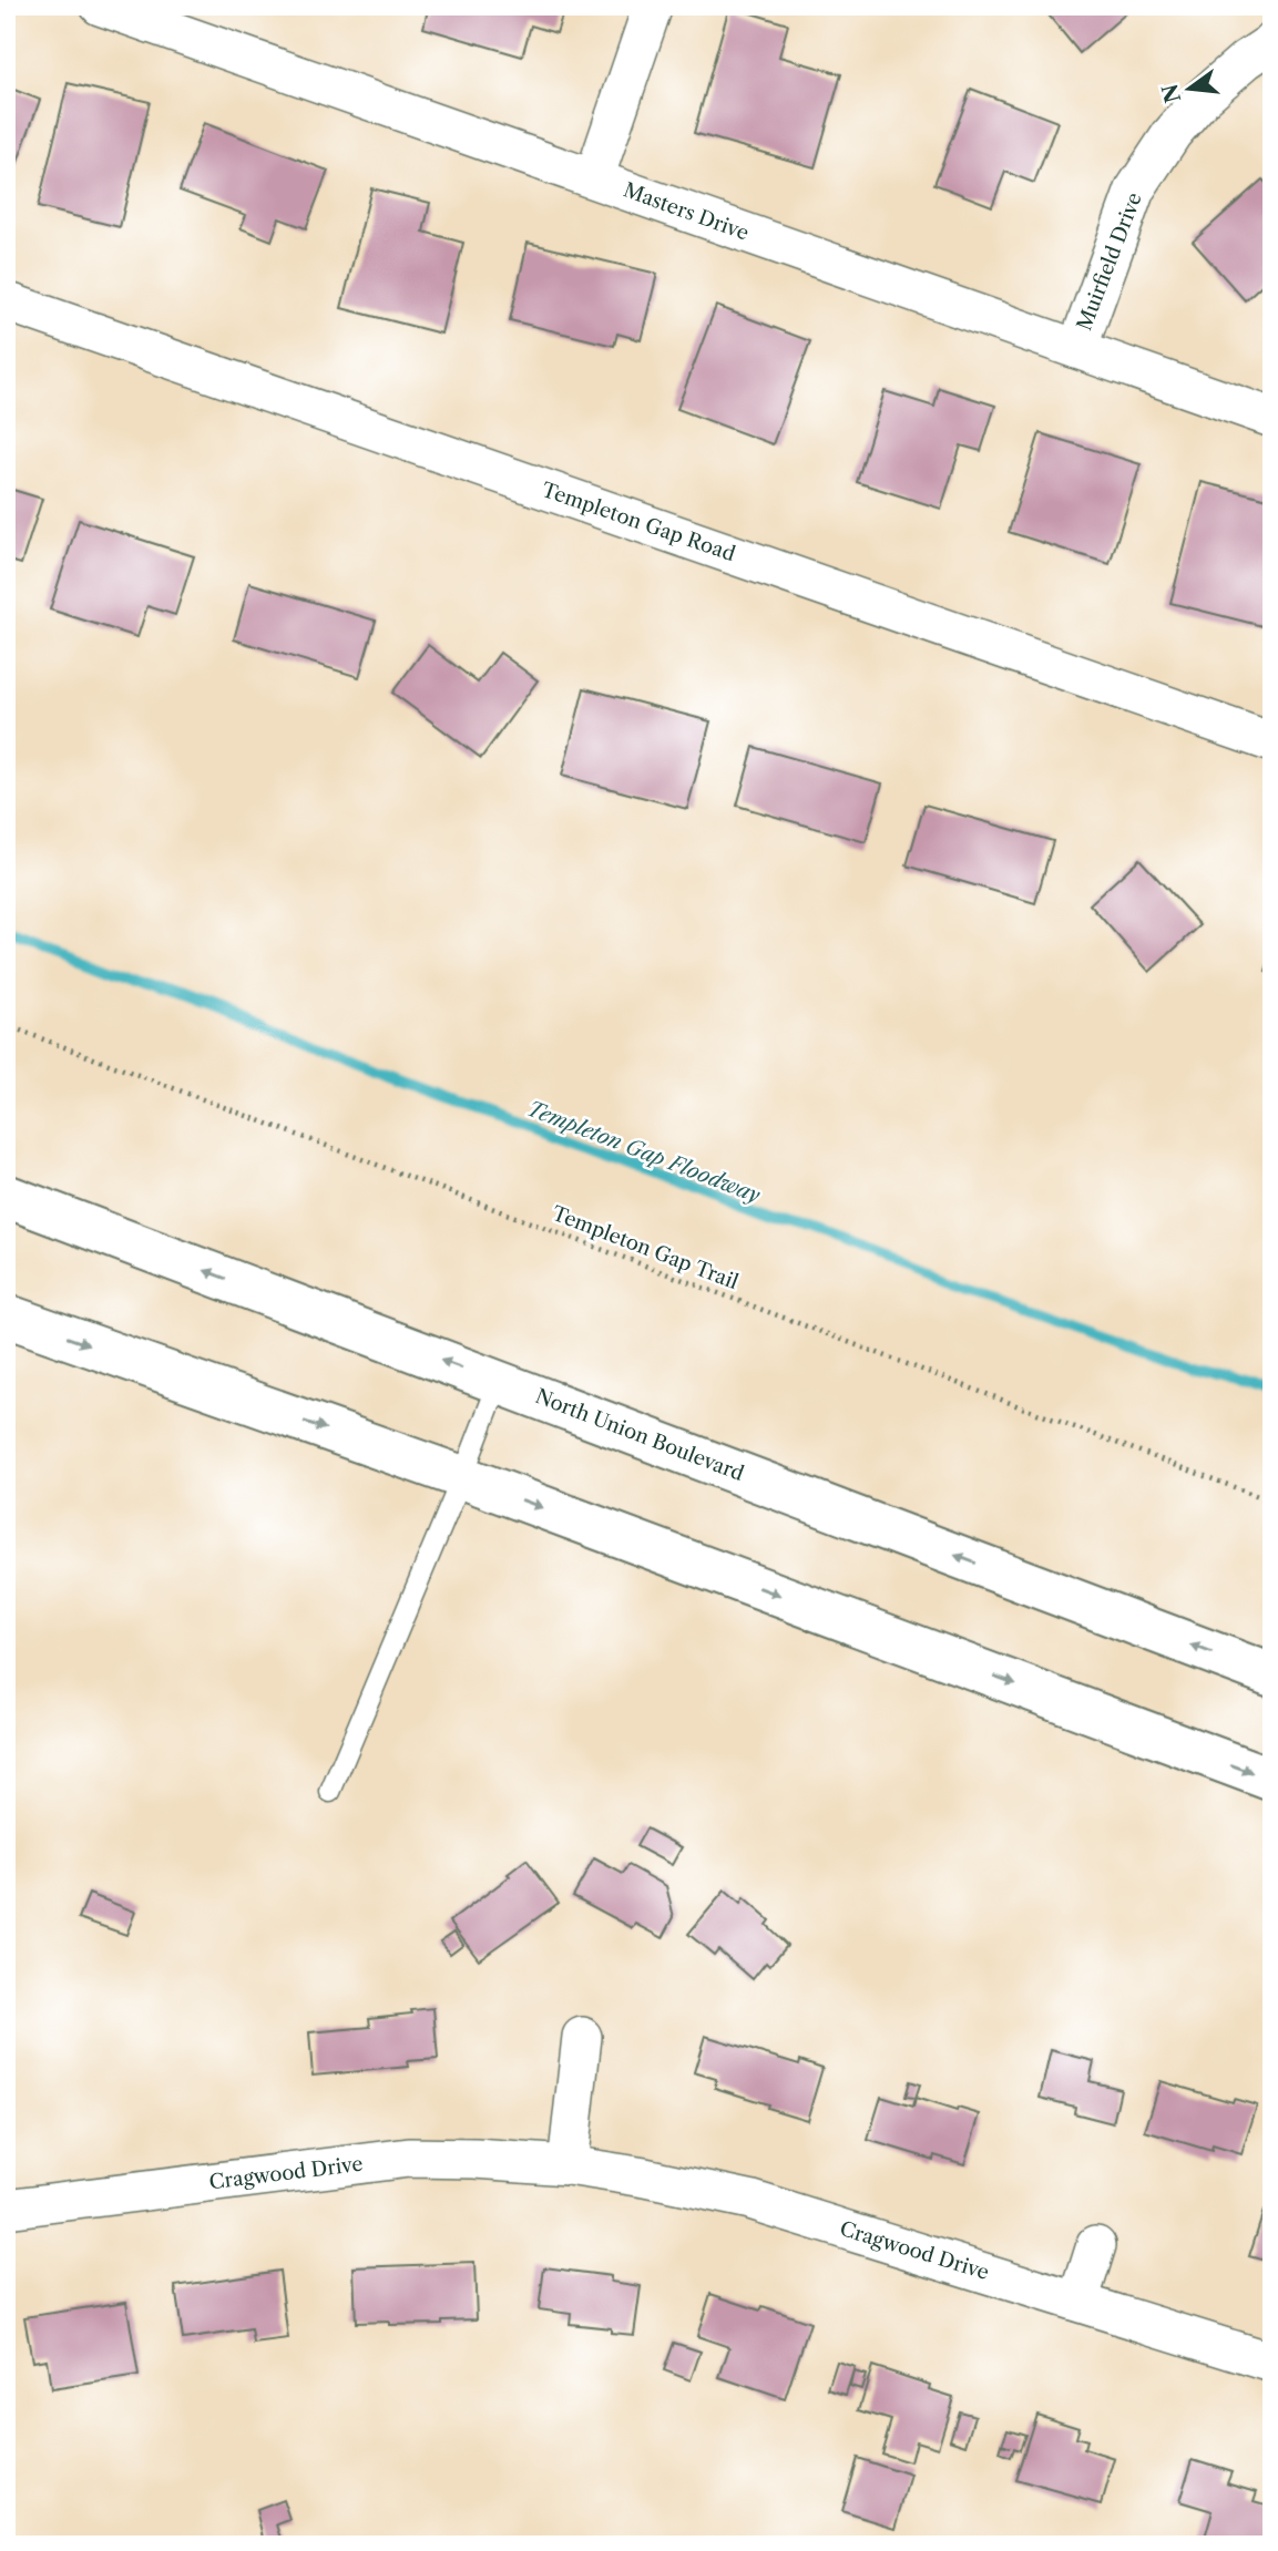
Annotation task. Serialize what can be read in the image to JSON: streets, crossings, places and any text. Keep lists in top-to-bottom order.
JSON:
{
  "streets": {
    "main road": ["North Union Boulevard"],
    "street": [
      "Masters Drive",
      "Muirfield Drive",
      "Templeton Gap Road",
      "Cragwood Drive"
    ],
    "path": ["Templeton Gap Trail"]
  },
  "crossings": [
    ["Masters Drive", "Muirfield Drive"]
  ],
  "water": ["Templeton Gap Floodway"],
  "north": "left"
}
